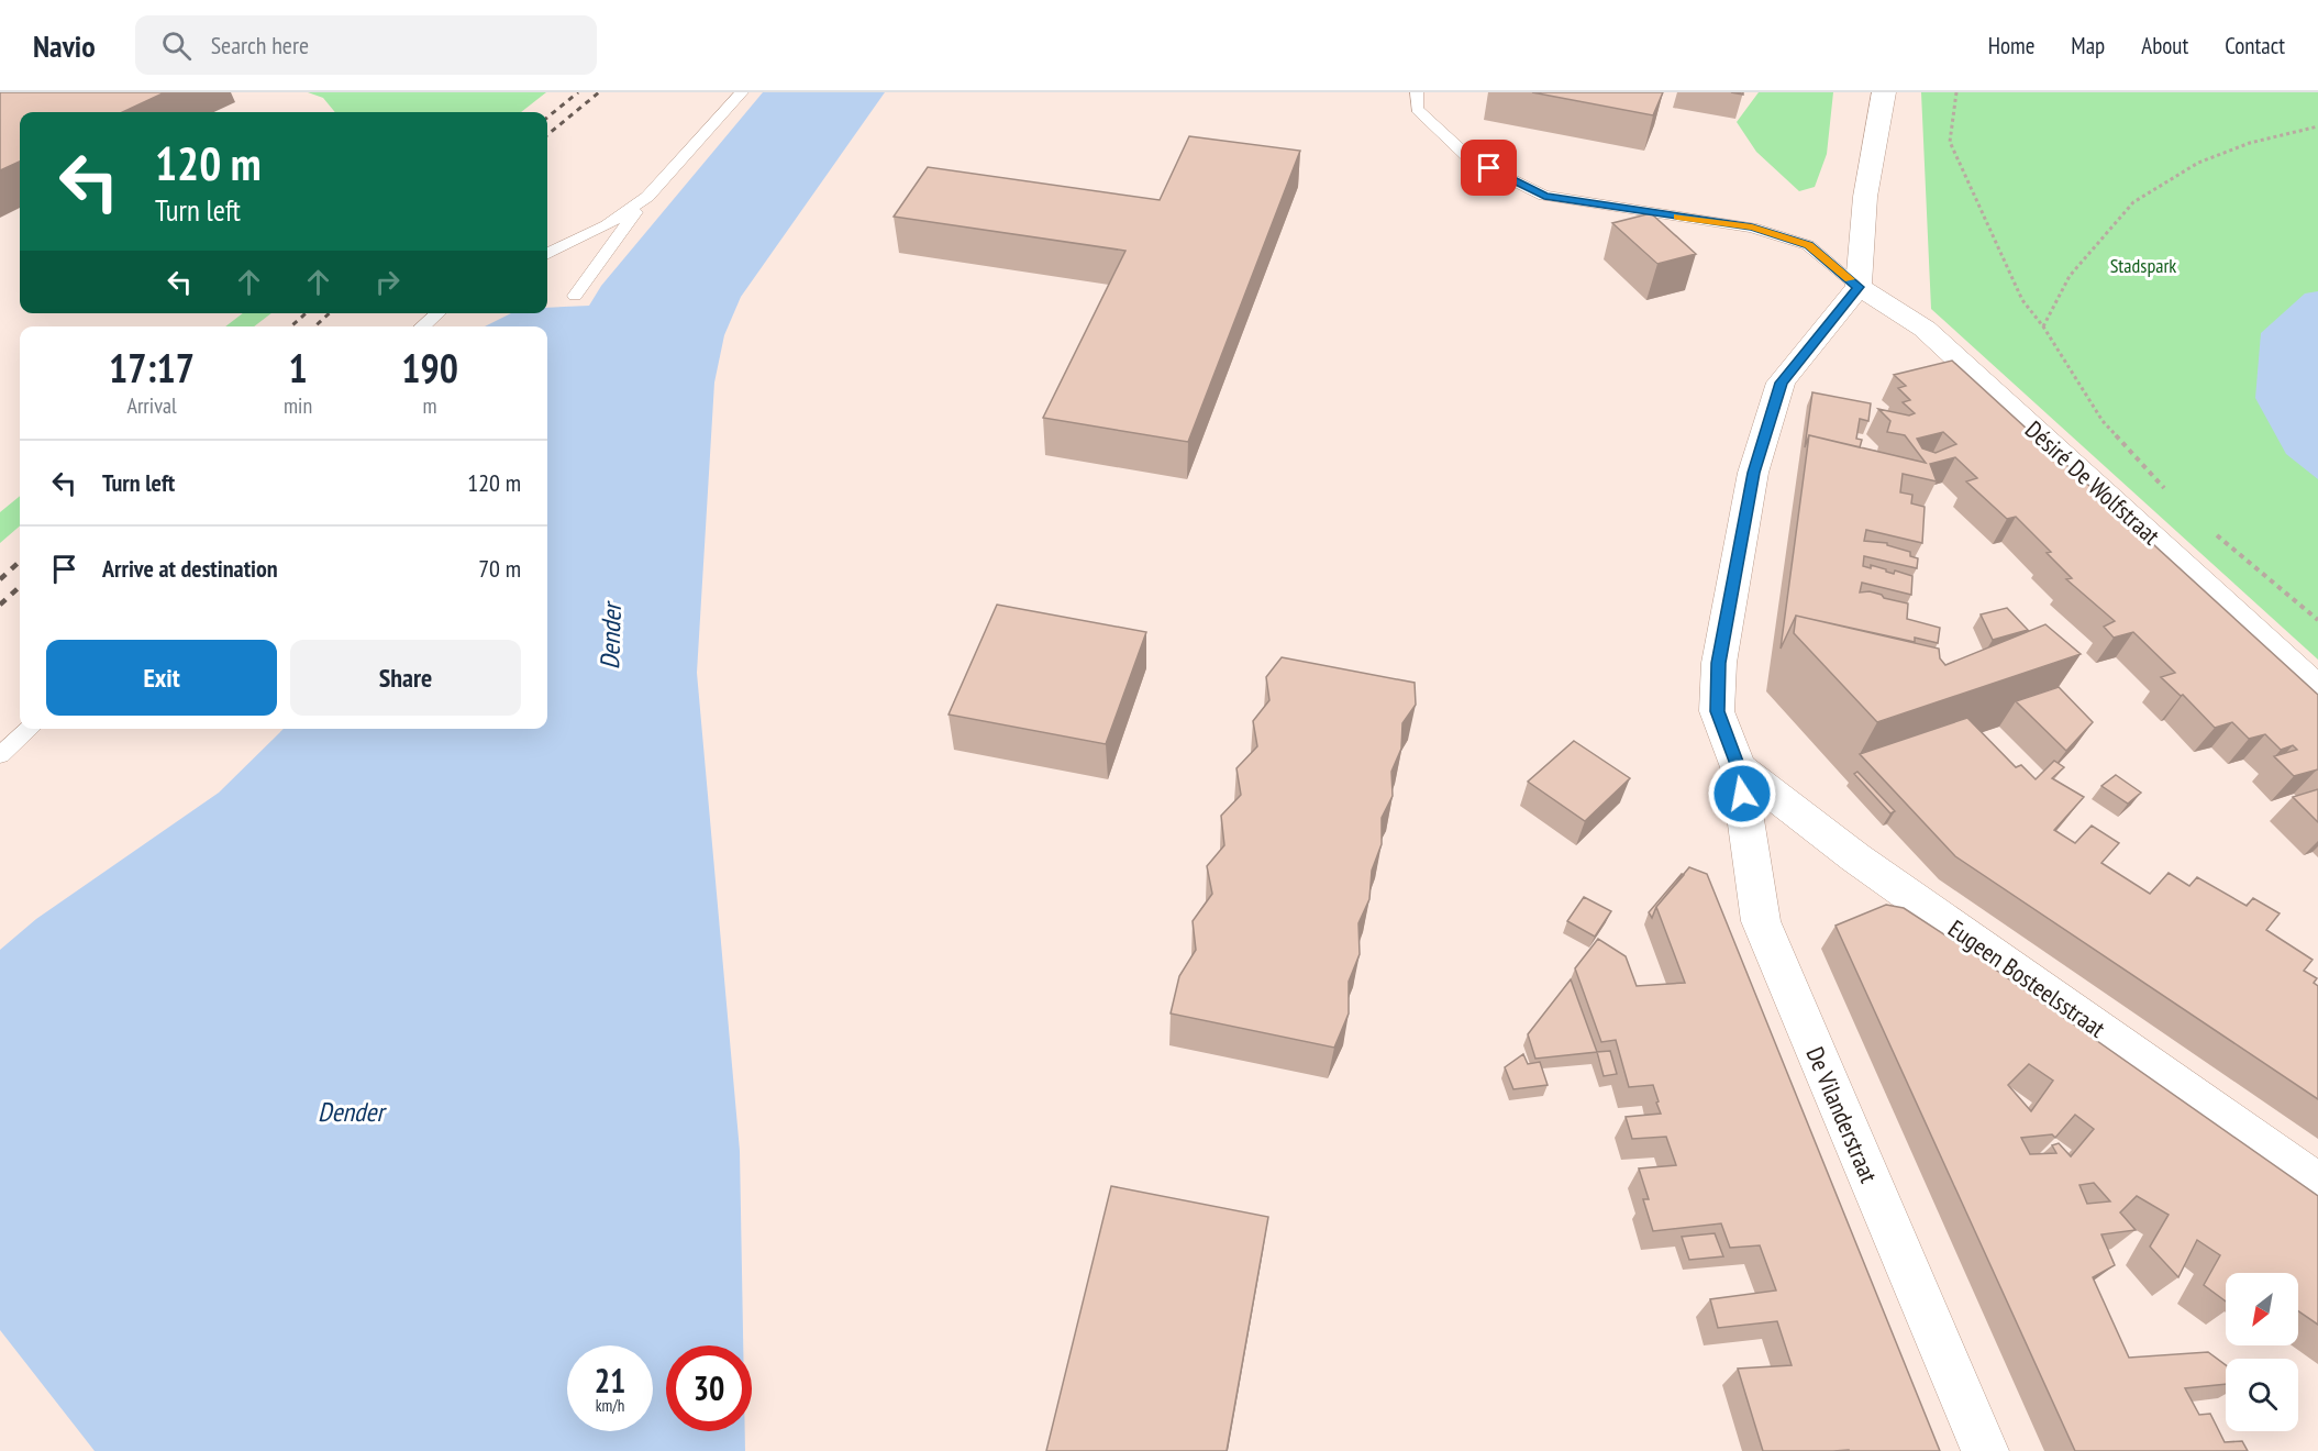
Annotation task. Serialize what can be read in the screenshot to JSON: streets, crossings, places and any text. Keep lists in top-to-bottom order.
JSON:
{
  "streets": {
    "street": ["Désiré De Wolfstraat", "Eugeen Bosteelsstraat", "De Vilanderstraat"]
  },
  "crossings": [
    ["Désiré De Wolfstraat", "De Vilanderstraat"],
    ["Eugeen Bosteelsstraat", "De Vilanderstraat"]
  ],
  "water": ["Dender"],
  "parks": ["Stadspark"],
  "north": "bottom left",
  "page": {
    "header": "Navio",
    "search": "Search here",
    "nav": [
      "Home",
      "Map",
      "About",
      "Contact"
    ],
    "turn": ["120 m", "Turn left"],
    "eta": [
      "17:17",
      "Arrival",
      "1",
      "min",
      "190",
      "m"
    ],
    "list": [
      {
        "name": "Turn left",
        "value": "120 m"
      },
      {
        "name": "Arrive at destination",
        "value": "70 m"
      }
    ],
    "buttons": ["Exit", "Share"],
    "speed": "21 km/h",
    "limit": "30"
  }
}
